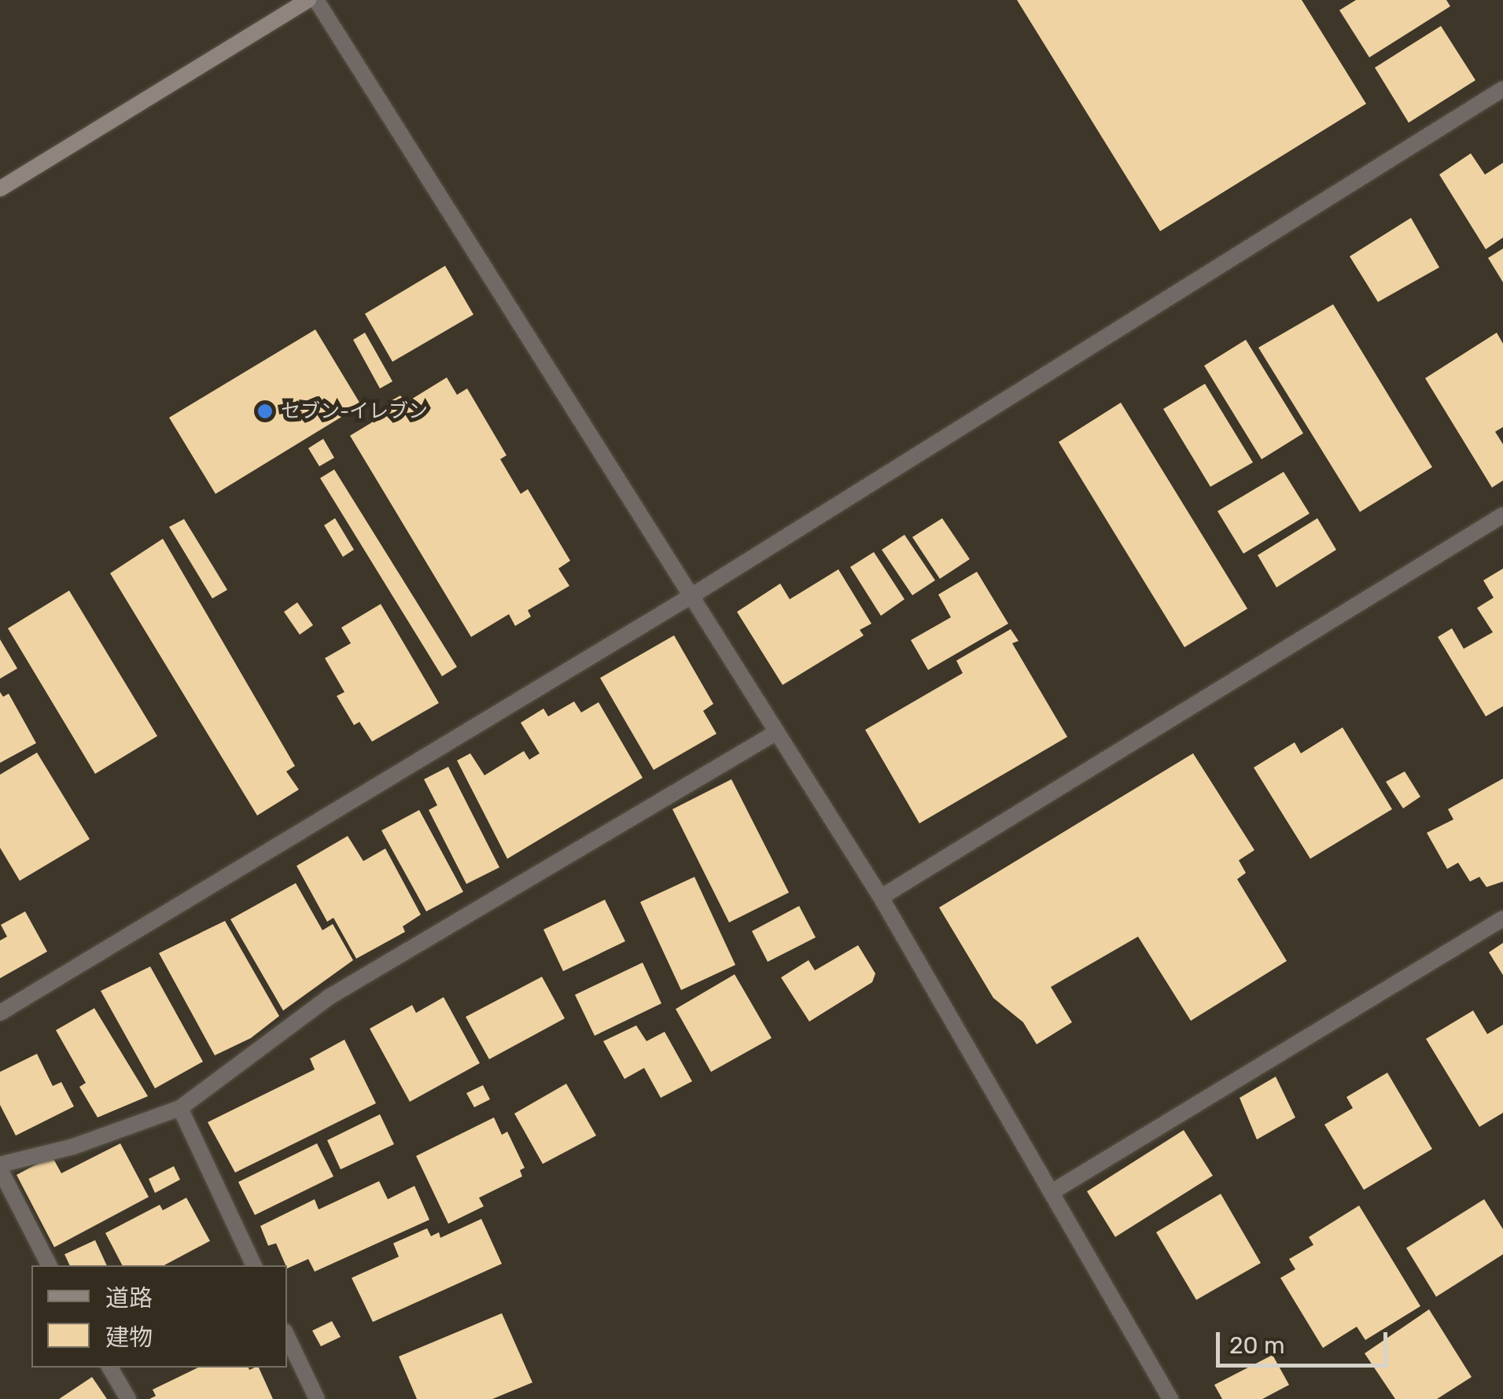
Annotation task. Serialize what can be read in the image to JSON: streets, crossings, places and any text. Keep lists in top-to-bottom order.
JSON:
{
  "places": ["セブン-イレブン"],
  "legend": ["道路", "建物"],
  "scale_bar": "20 m"
}
